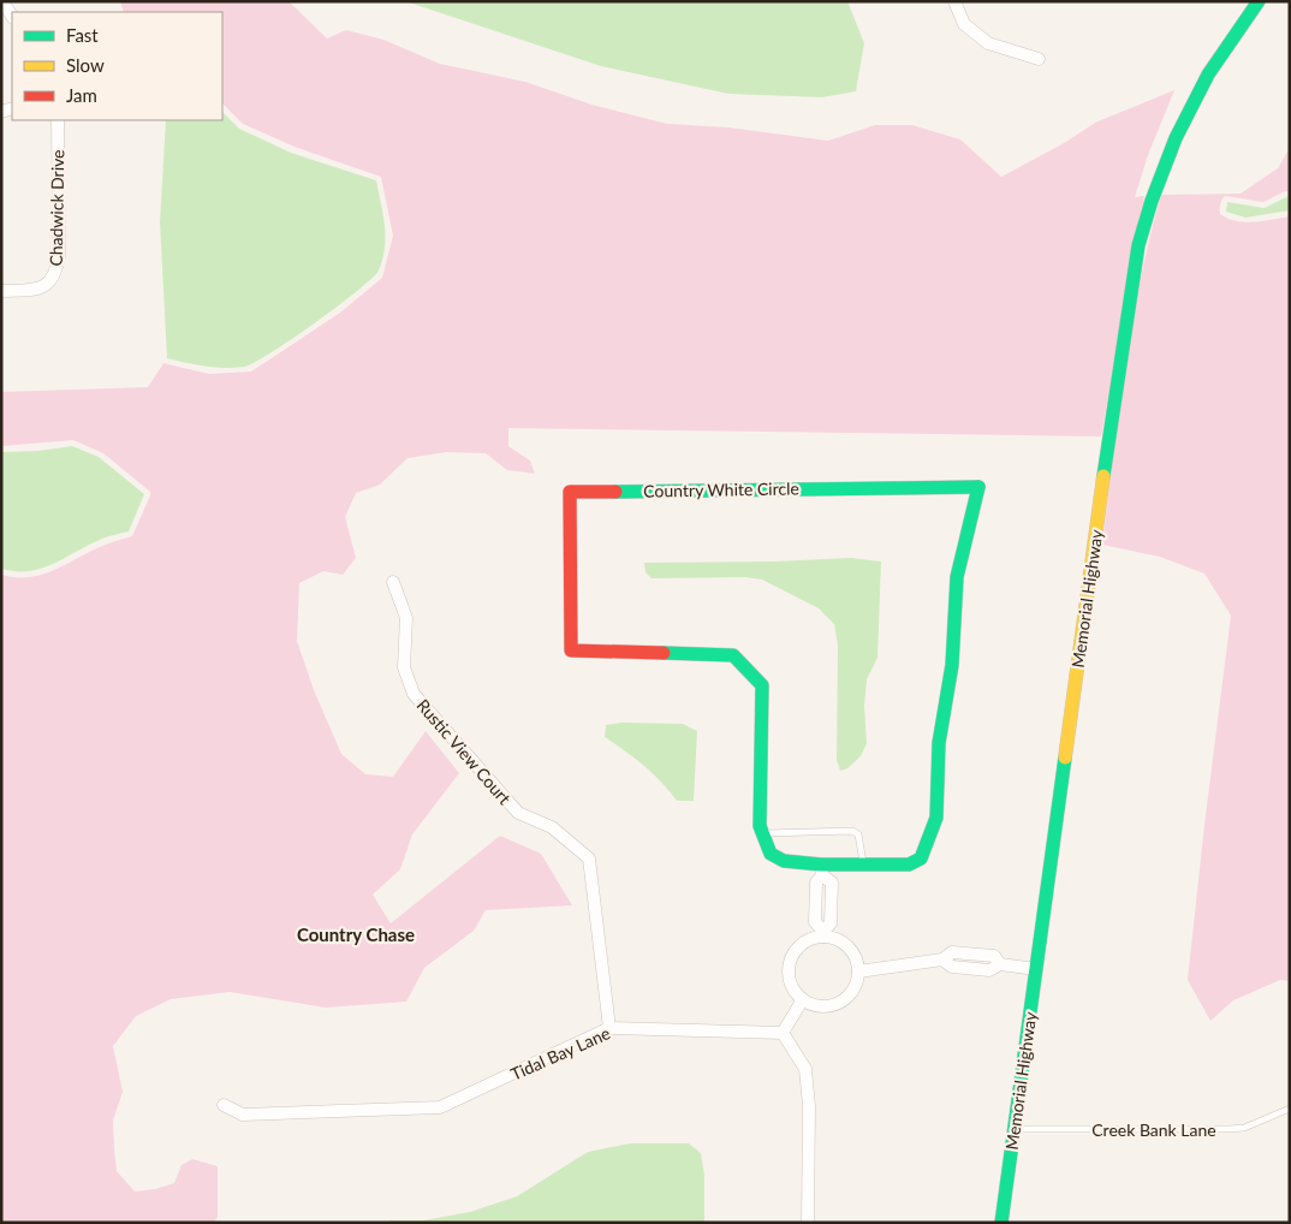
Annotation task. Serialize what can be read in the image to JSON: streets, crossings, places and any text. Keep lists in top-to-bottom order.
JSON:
{
  "streets": {
    "street": [
      "Chadwick Drive",
      "Country White Circle",
      "Memorial Highway",
      "Rustic View Court",
      "Tidal Bay Lane"
    ],
    "lane": ["Creek Bank Lane"]
  },
  "crossings": [
    ["Memorial Highway", "Creek Bank Lane"],
    ["Rustic View Court", "Tidal Bay Lane"]
  ],
  "districts": ["Country Chase"],
  "legend": ["Fast", "Slow", "Jam"]
}
